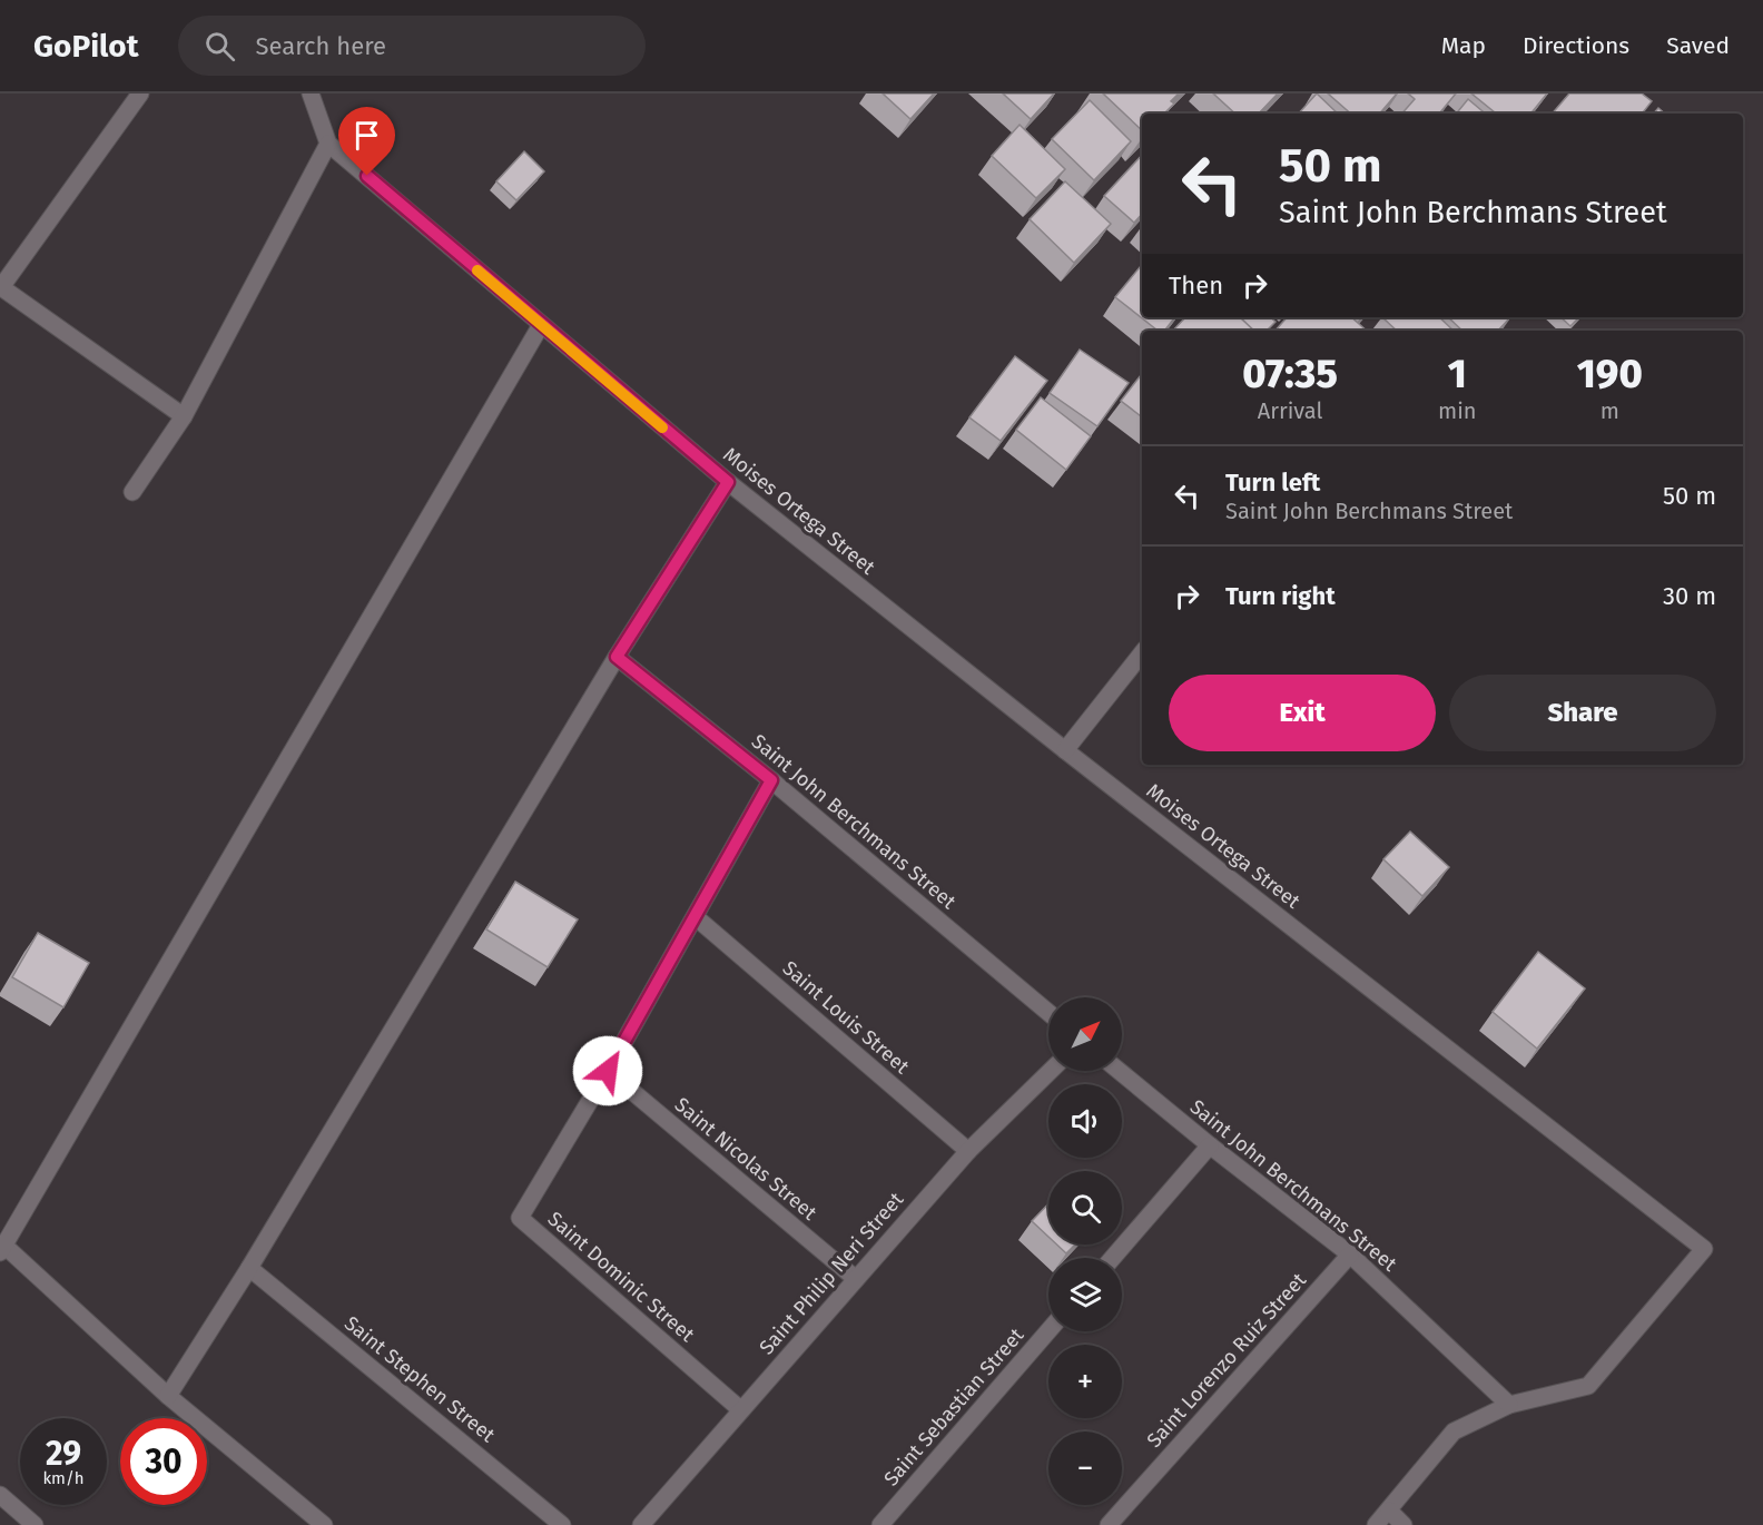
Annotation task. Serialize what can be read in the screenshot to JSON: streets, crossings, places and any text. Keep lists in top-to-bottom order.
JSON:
{
  "streets": {
    "street": [
      "Moises Ortega Street",
      "Saint John Berchmans Street",
      "Saint Louis Street",
      "Saint Nicolas Street",
      "Saint Philip Neri Street",
      "Saint Dominic Street",
      "Saint Lorenzo Ruiz Street",
      "Saint Stephen Street",
      "Saint Sebastian Street"
    ]
  },
  "crossings": [
    ["Moises Ortega Street", "Saint John Berchmans Street"],
    ["Saint John Berchmans Street", "Saint Dominic Street"],
    ["Saint John Berchmans Street", "Saint Lorenzo Ruiz Street"],
    ["Saint Louis Street", "Saint Philip Neri Street"],
    ["Saint Louis Street", "Saint Dominic Street"],
    ["Saint Nicolas Street", "Saint Philip Neri Street"],
    ["Saint Nicolas Street", "Saint Dominic Street"],
    ["Saint Philip Neri Street", "Saint Dominic Street"]
  ],
  "north": "top right",
  "page": {
    "header": "GoPilot",
    "search": "Search here",
    "nav": ["Map", "Directions", "Saved"],
    "turn": ["50 m", "Saint John Berchmans Street"],
    "then": "Then",
    "eta": [
      "07:35",
      "Arrival",
      "1",
      "min",
      "190",
      "m"
    ],
    "list": [
      {
        "name": "Turn left",
        "note": "Saint John Berchmans Street",
        "value": "50 m"
      },
      {
        "name": "Turn right",
        "value": "30 m"
      }
    ],
    "buttons": ["Exit", "Share"],
    "map_buttons": ["+", "−"],
    "speed": "29 km/h",
    "limit": "30"
  }
}
